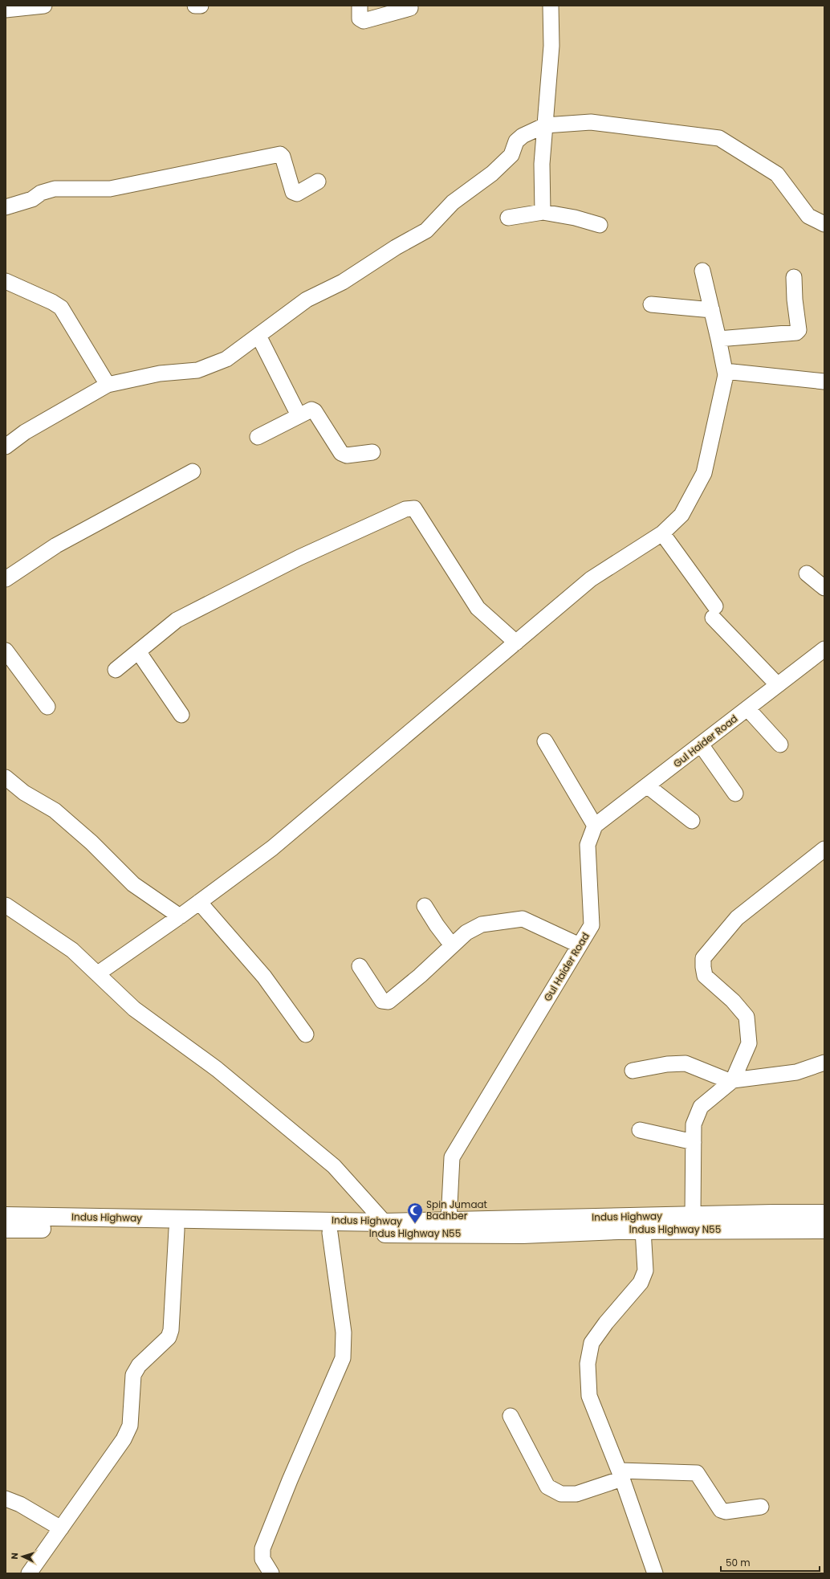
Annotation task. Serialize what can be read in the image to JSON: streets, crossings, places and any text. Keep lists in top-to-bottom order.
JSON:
{
  "streets": {
    "highway": ["Indus Highway", "Indus Highway N55"],
    "street": ["Gul Haider Road"]
  },
  "crossings": [
    ["Gul Haider Road", "Indus Highway"]
  ],
  "places": {
    "mosque": ["Spin Jumaat Badhber"]
  },
  "scale_bar": "50 m",
  "north": "left"
}
